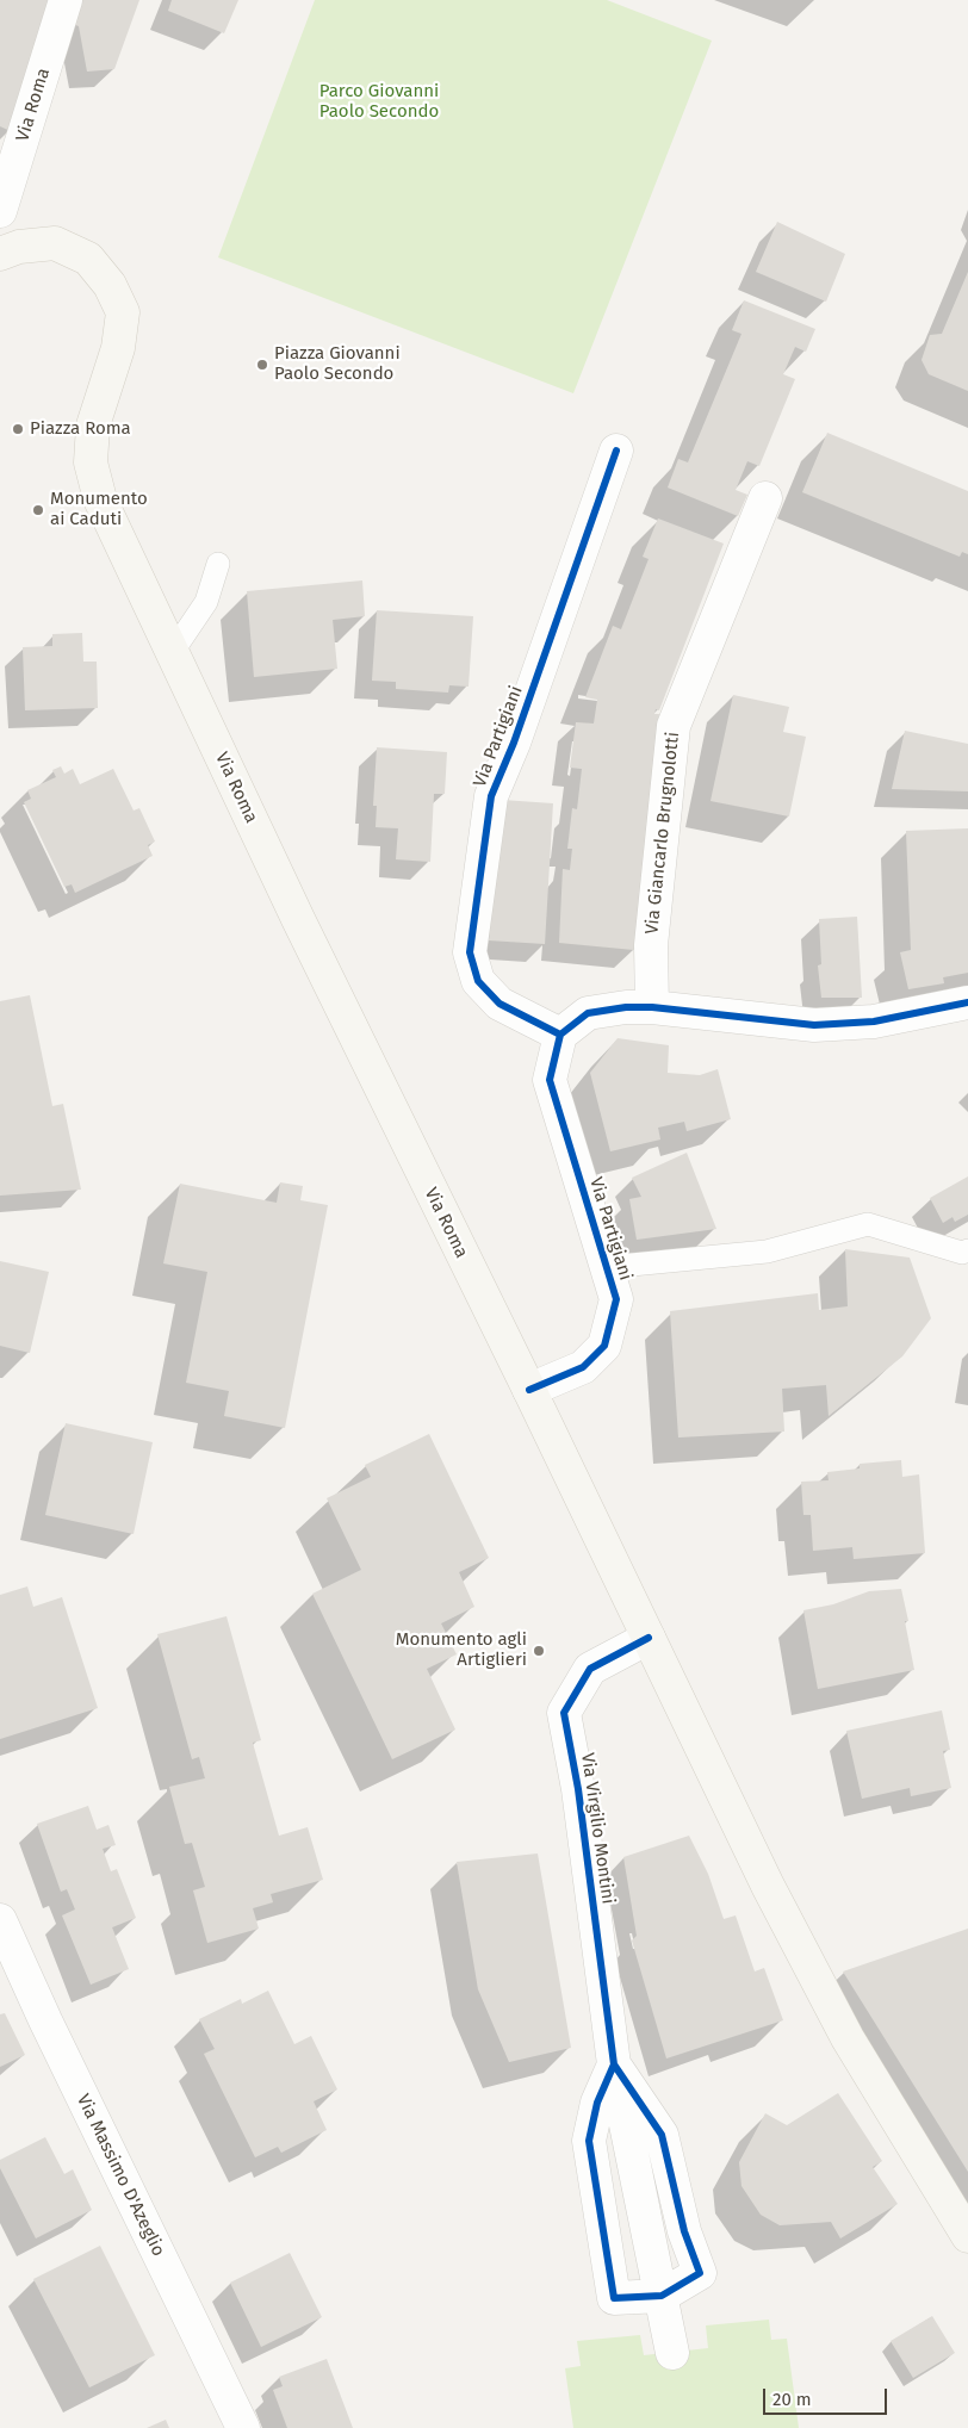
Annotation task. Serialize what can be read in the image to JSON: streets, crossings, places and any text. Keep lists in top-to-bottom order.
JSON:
{
  "streets": {
    "main road": ["Via Roma"],
    "street": [
      "Via Partigiani",
      "Via Giancarlo Brugnolotti",
      "Via Virgilio Montini",
      "Via Massimo D'Azeglio"
    ]
  },
  "crossings": [
    ["Via Roma", "Via Partigiani"]
  ],
  "parks": ["Parco Giovanni Paolo Secondo"],
  "places": [
    "Piazza Giovanni Paolo Secondo",
    "Piazza Roma",
    "Monumento ai Caduti",
    "Monumento agli Artiglieri"
  ],
  "scale_bar": "20 m"
}
